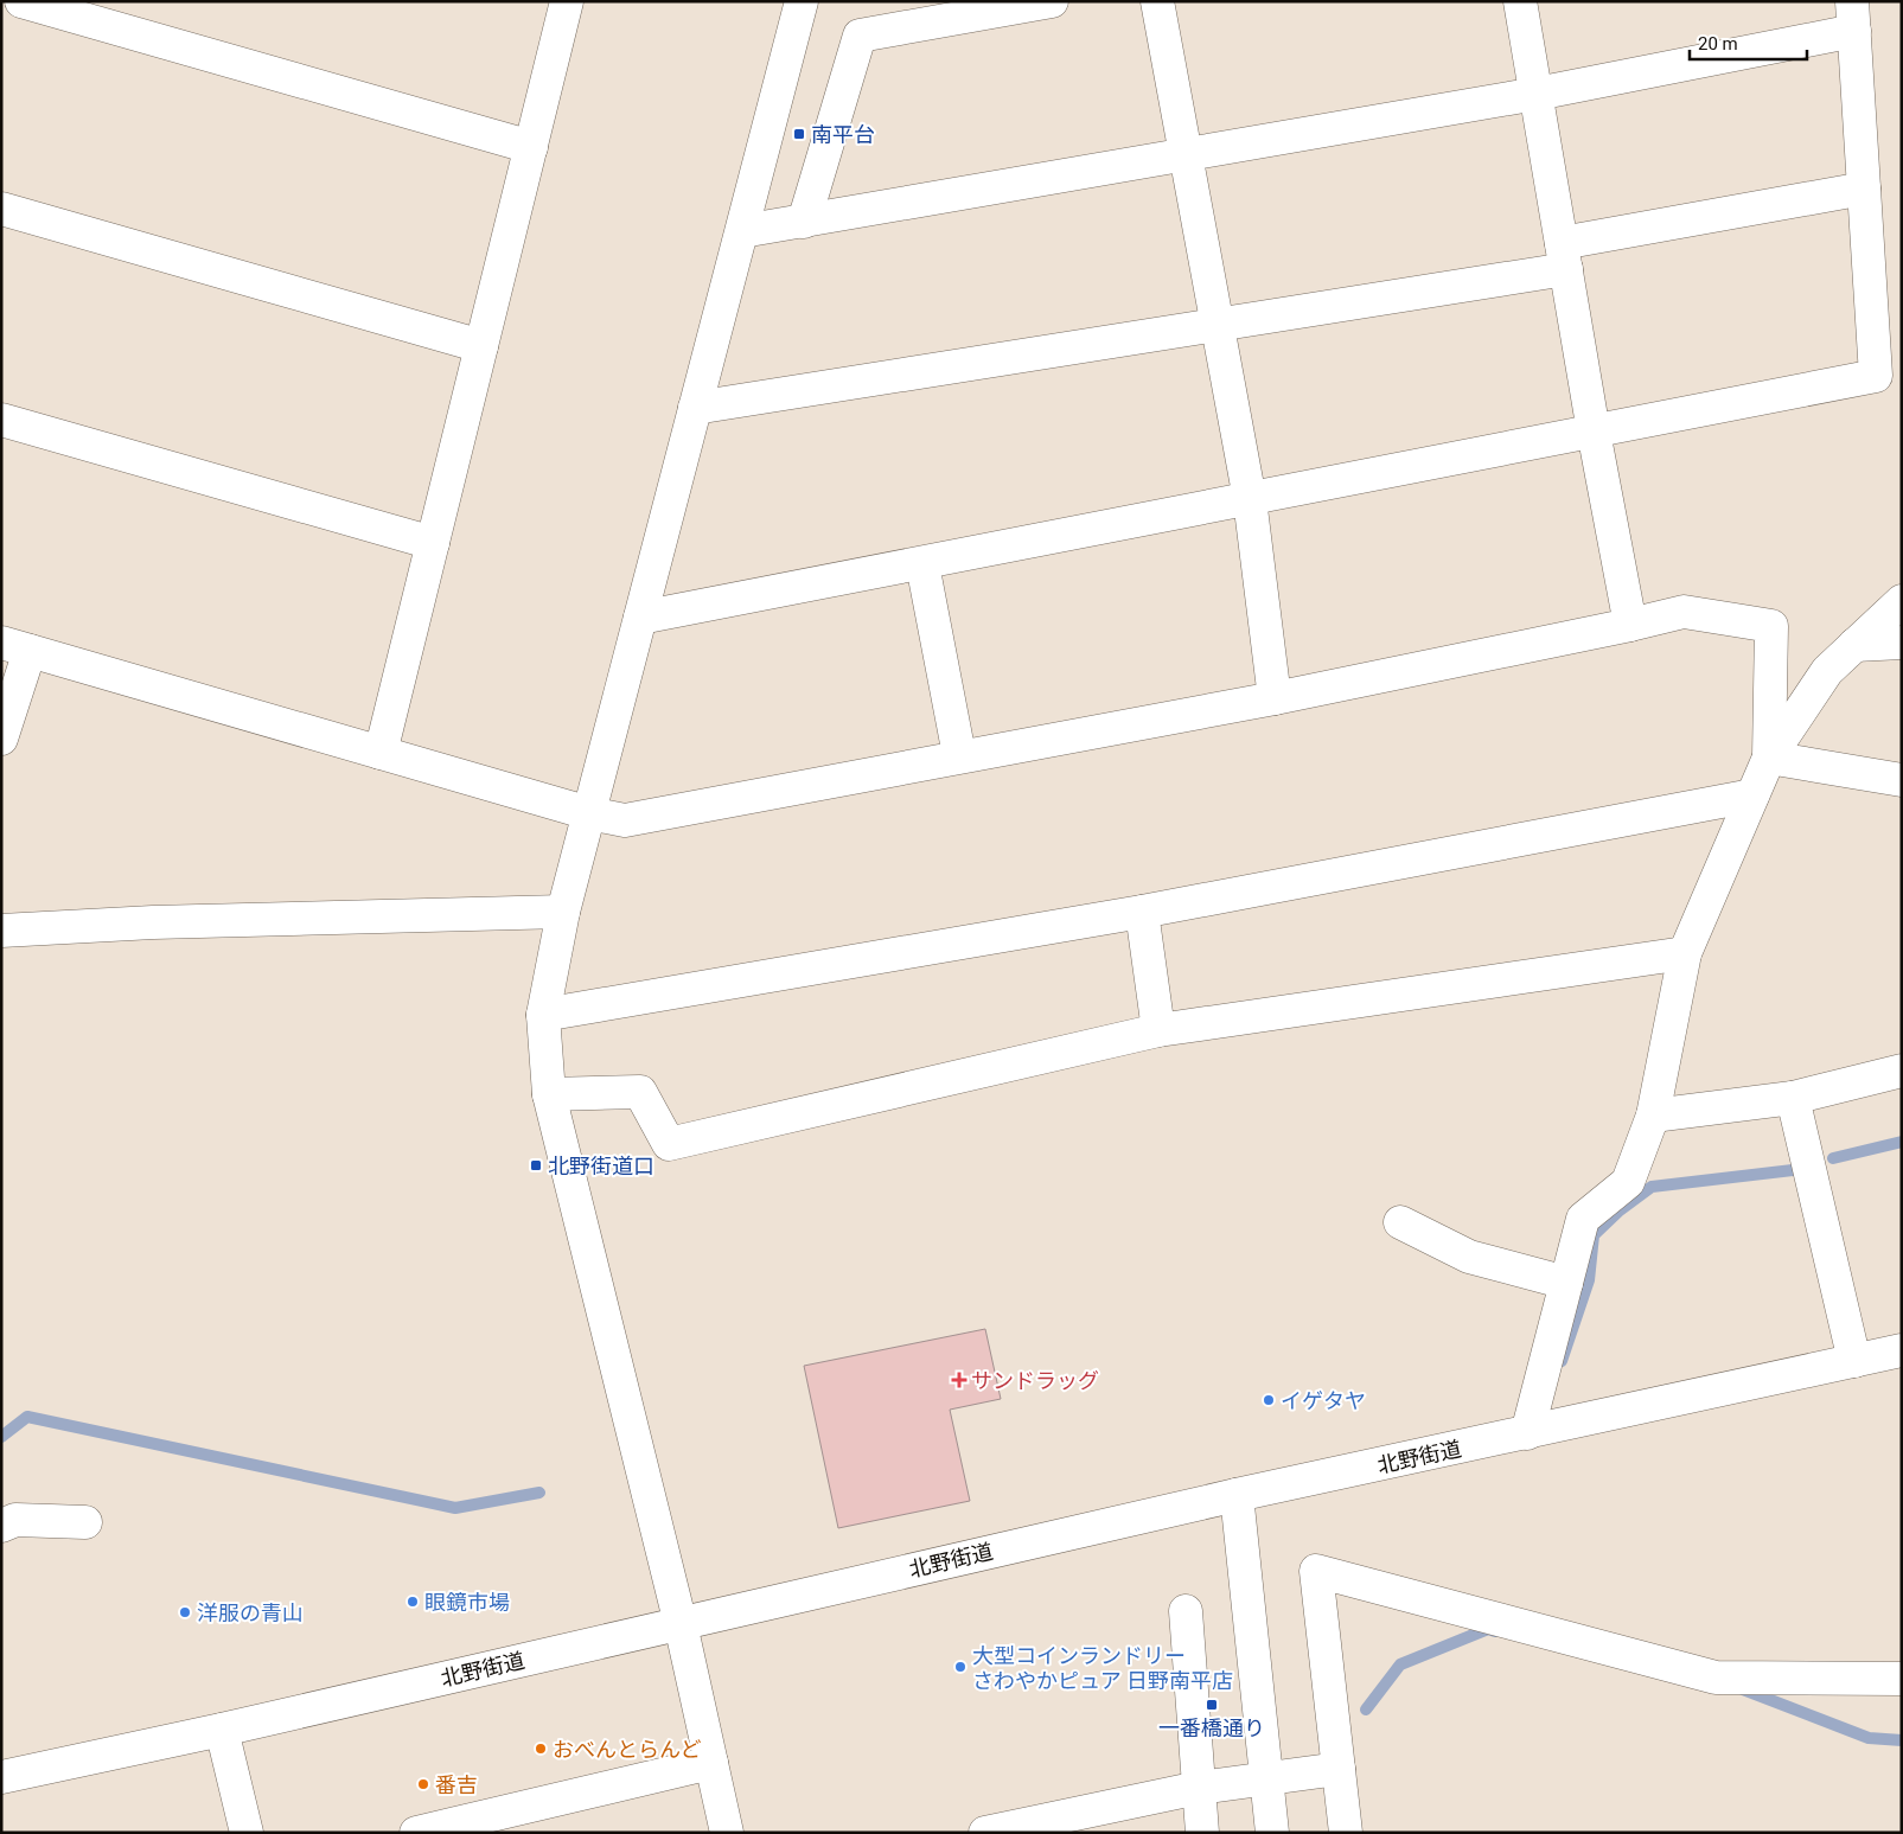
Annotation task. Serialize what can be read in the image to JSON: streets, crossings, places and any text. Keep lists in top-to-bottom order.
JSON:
{
  "streets": {
    "street": ["北野街道"]
  },
  "places": {
    "transit": ["南平台", "北野街道口", "一番橋通り"],
    "health": ["サンドラッグ"],
    "other": [
      "イゲタヤ",
      "眼鏡市場",
      "洋服の青山",
      "大型コインランドリー さわやかピュア 日野南平店",
      "おべんとらんど",
      "番吉"
    ]
  },
  "scale_bar": "20 m"
}
